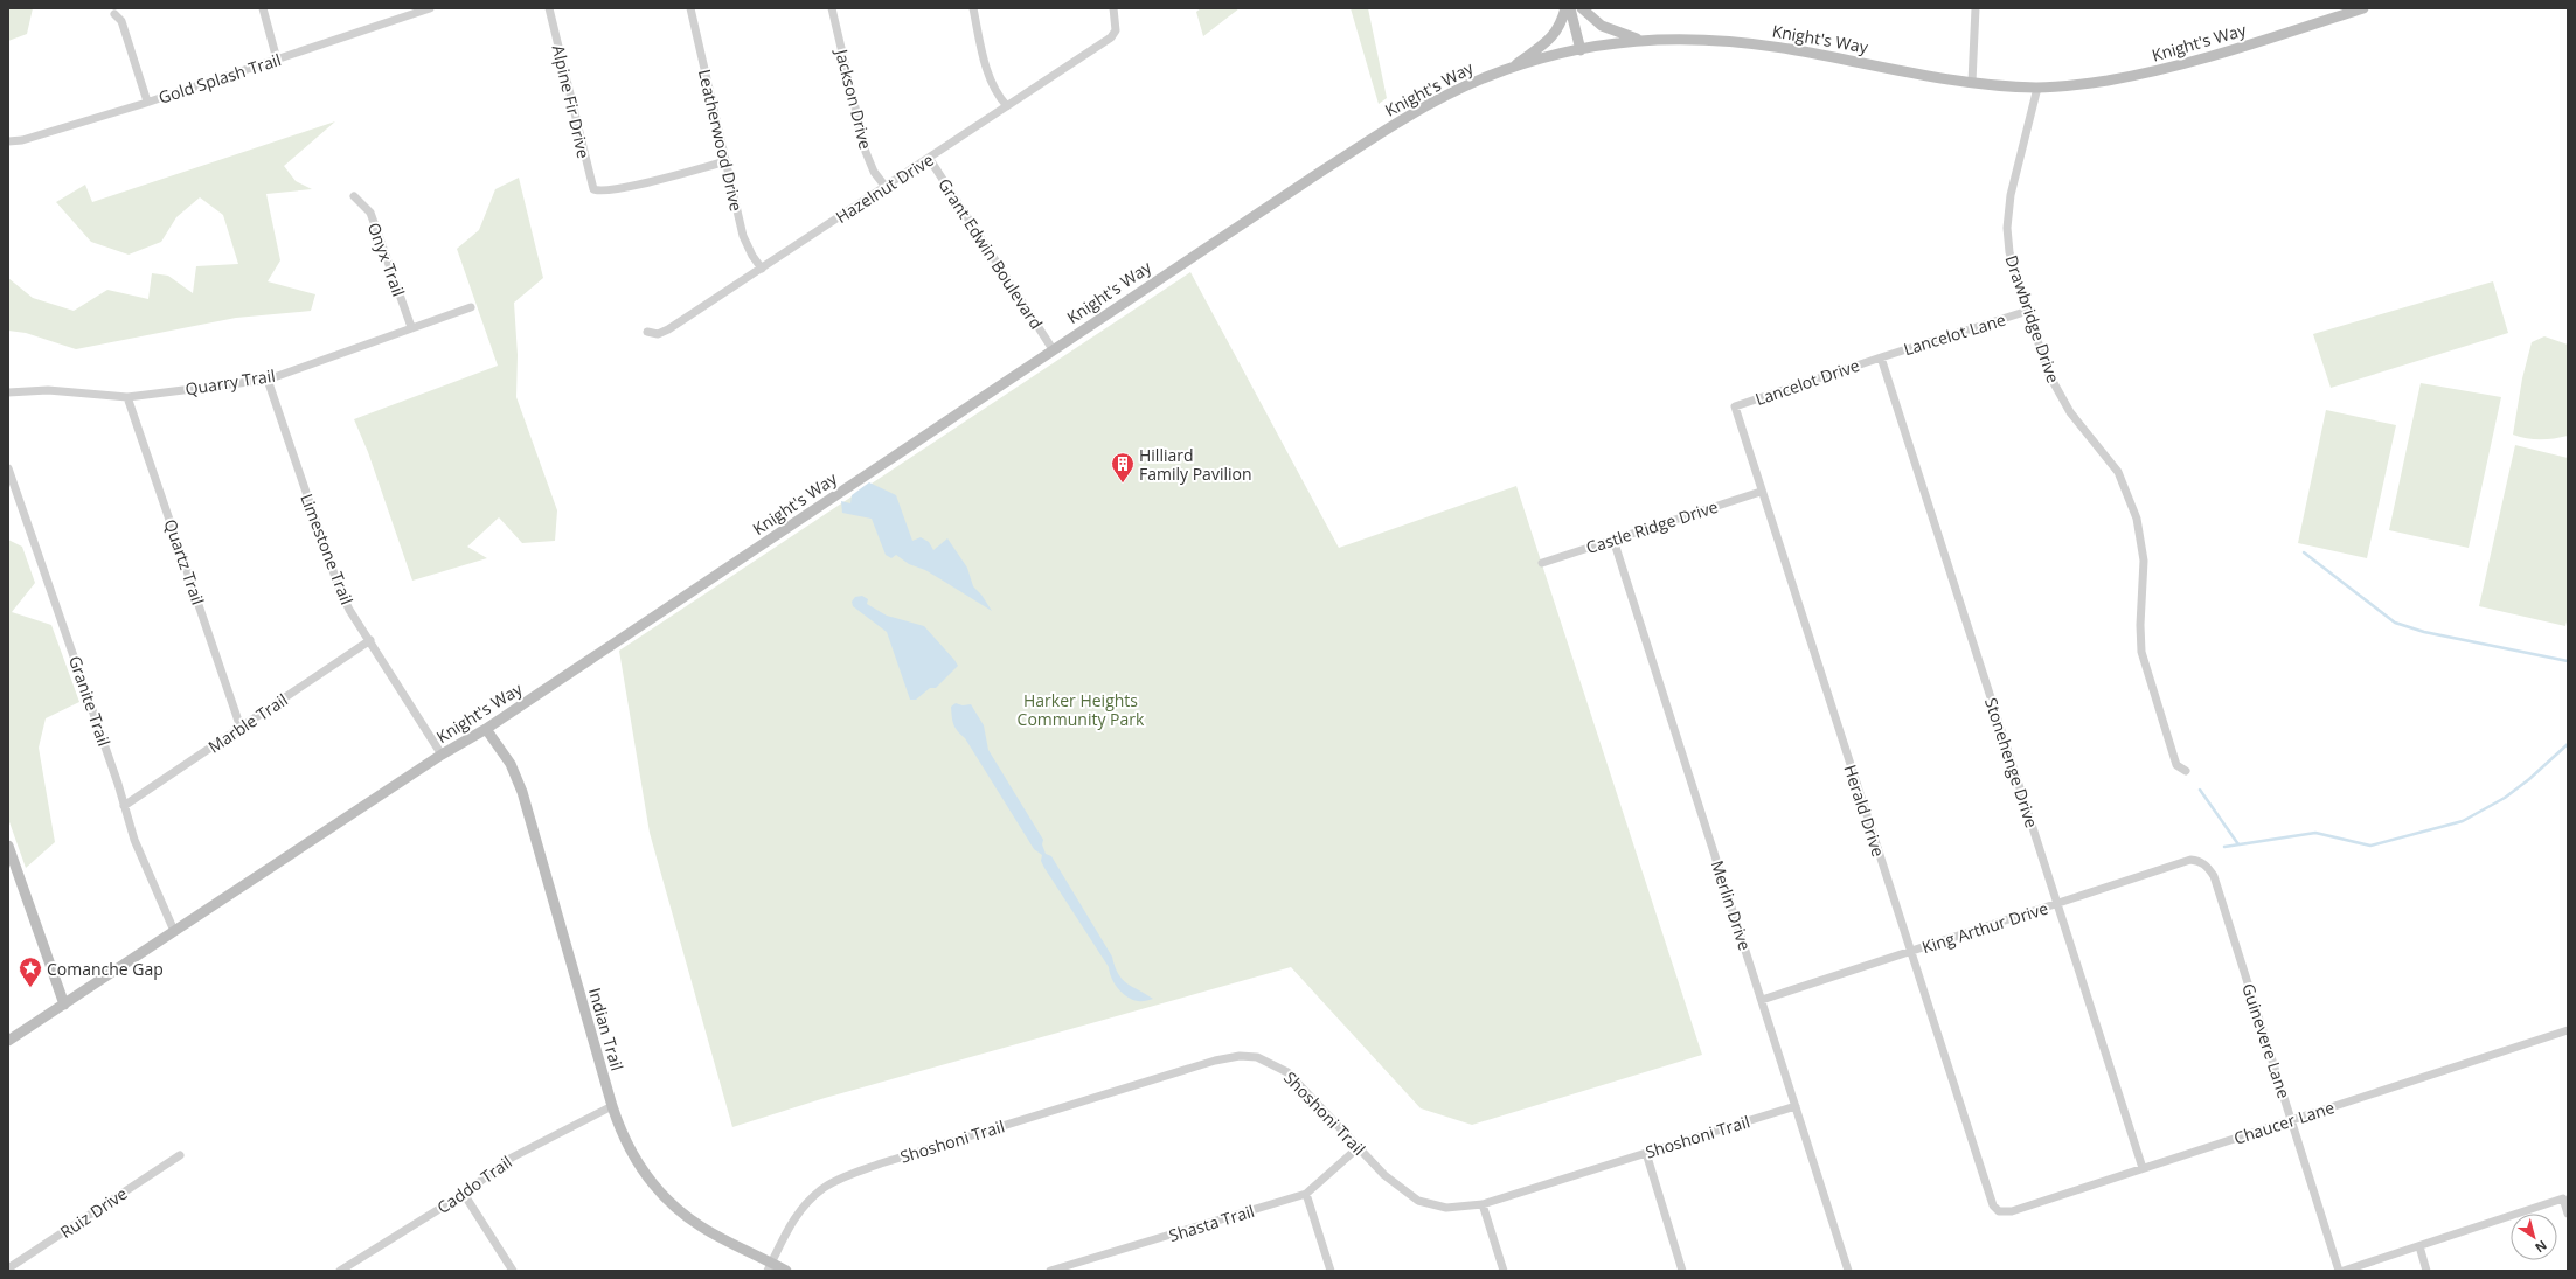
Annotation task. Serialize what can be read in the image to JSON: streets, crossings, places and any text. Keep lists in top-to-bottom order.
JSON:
{
  "streets": {
    "main road": ["Knight's Way", "Indian Trail"],
    "street": [
      "Gold Splash Trail",
      "Jackson Drive",
      "Alpine Fir Drive",
      "Leatherwood Drive",
      "Hazelnut Drive",
      "Grant Edwin Boulevard",
      "Onyx Trail",
      "Drawbridge Drive",
      "Lancelot Lane",
      "Quarry Trail",
      "Lancelot Drive",
      "Castle Ridge Drive",
      "Limestone Trail",
      "Quartz Trail",
      "Granite Trail",
      "Marble Trail",
      "Stonehenge Drive",
      "Herald Drive",
      "Merlin Drive",
      "King Arthur Drive",
      "Guinevere Lane",
      "Shoshoni Trail",
      "Chaucer Lane",
      "Caddo Trail",
      "Ruiz Drive",
      "Shasta Trail"
    ]
  },
  "crossings": [
    ["Knight's Way", "Grant Edwin Boulevard"],
    ["Knight's Way", "Drawbridge Drive"],
    ["Knight's Way", "Limestone Trail"],
    ["Knight's Way", "Granite Trail"],
    ["Knight's Way", "Indian Trail"],
    ["Jackson Drive", "Hazelnut Drive"],
    ["Alpine Fir Drive", "Leatherwood Drive"],
    ["Leatherwood Drive", "Hazelnut Drive"],
    ["Hazelnut Drive", "Grant Edwin Boulevard"],
    ["Onyx Trail", "Quarry Trail"],
    ["Drawbridge Drive", "Lancelot Lane"],
    ["Lancelot Lane", "Lancelot Drive"],
    ["Lancelot Lane", "Stonehenge Drive"],
    ["Quarry Trail", "Limestone Trail"],
    ["Quarry Trail", "Quartz Trail"],
    ["Lancelot Drive", "Stonehenge Drive"],
    ["Lancelot Drive", "Herald Drive"],
    ["Castle Ridge Drive", "Herald Drive"],
    ["Castle Ridge Drive", "Merlin Drive"],
    ["Limestone Trail", "Marble Trail"],
    ["Quartz Trail", "Marble Trail"],
    ["Granite Trail", "Marble Trail"],
    ["Stonehenge Drive", "King Arthur Drive"],
    ["Stonehenge Drive", "Chaucer Lane"],
    ["Herald Drive", "King Arthur Drive"],
    ["Herald Drive", "Chaucer Lane"],
    ["Merlin Drive", "King Arthur Drive"],
    ["Merlin Drive", "Shoshoni Trail"],
    ["King Arthur Drive", "Guinevere Lane"],
    ["Indian Trail", "Shoshoni Trail"],
    ["Indian Trail", "Caddo Trail"],
    ["Guinevere Lane", "Chaucer Lane"],
    ["Shoshoni Trail", "Shasta Trail"]
  ],
  "parks": ["Harker Heights Community Park"],
  "places": {
    "building": ["Hilliard Family Pavilion"],
    "place": ["Comanche Gap"]
  },
  "north": "bottom right"
}
